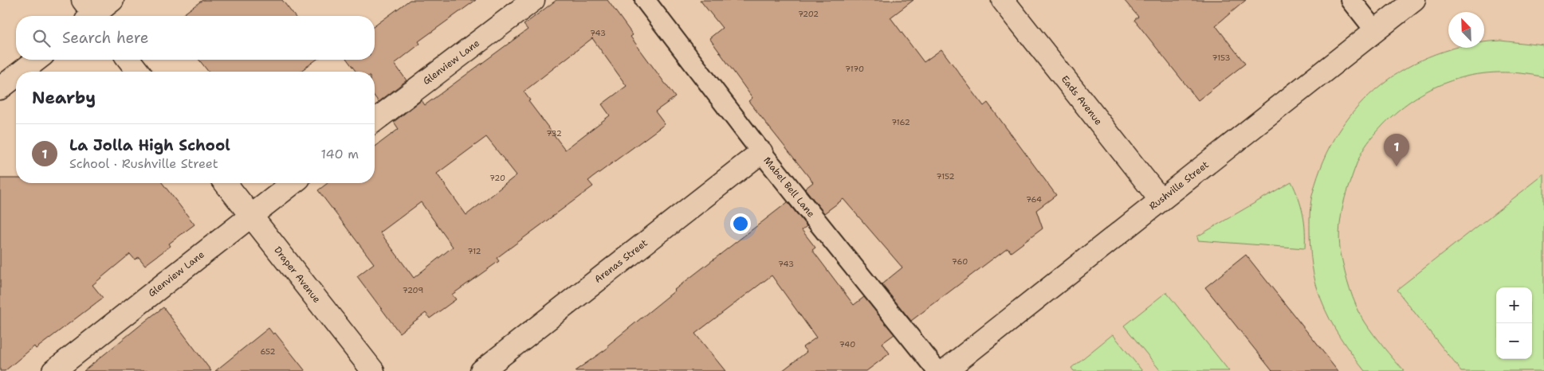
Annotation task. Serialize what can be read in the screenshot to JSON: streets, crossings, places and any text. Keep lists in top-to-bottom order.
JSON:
{
  "streets": {
    "street": [
      "Glenview Lane",
      "Eads Avenue",
      "Rushville Street",
      "Arenas Street",
      "Draper Avenue"
    ],
    "lane": ["Mabel Bell Lane"]
  },
  "crossings": [
    ["Glenview Lane", "Draper Avenue"],
    ["Eads Avenue", "Rushville Street"],
    ["Mabel Bell Lane", "Arenas Street"]
  ],
  "house_numbers": [
    "7202",
    "743",
    "7153",
    "7170",
    "7162",
    "732",
    "7152",
    "720",
    "764",
    "712",
    "760",
    "743",
    "7209",
    "740",
    "652"
  ],
  "north": "top left",
  "page": {
    "search": "Search here",
    "heading": "Nearby",
    "list": [
      {
        "mark": "1",
        "name": "La Jolla High School",
        "note": "School · Rushville Street",
        "value": "140 m"
      }
    ],
    "pins": "1",
    "map_buttons": ["+", "−"]
  }
}
